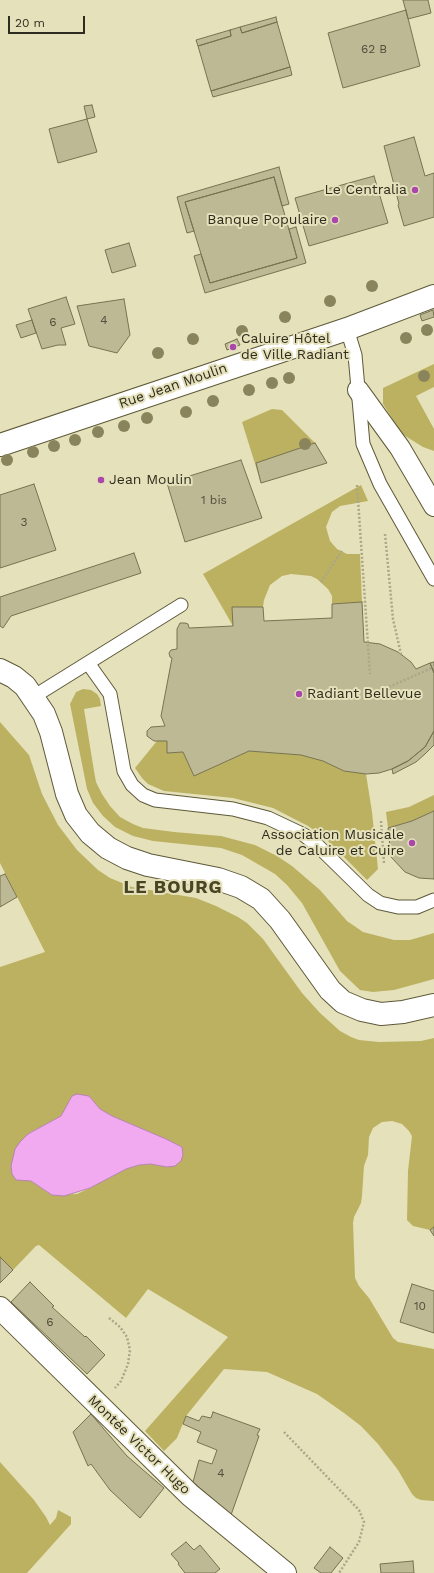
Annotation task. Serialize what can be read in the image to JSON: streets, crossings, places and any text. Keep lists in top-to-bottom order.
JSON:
{
  "streets": {
    "main road": ["Rue Jean Moulin", "Montée Victor Hugo"]
  },
  "districts": ["LE BOURG"],
  "places": [
    "Le Centralia",
    "Banque Populaire",
    "Caluire Hôtel de Ville Radiant",
    "Jean Moulin",
    "Radiant Bellevue",
    "Association Musicale de Caluire et Cuire"
  ],
  "house_numbers": [
    "62 B",
    "4",
    "6",
    "1 bis",
    "3",
    "10",
    "6",
    "4"
  ],
  "scale_bar": "20 m"
}
